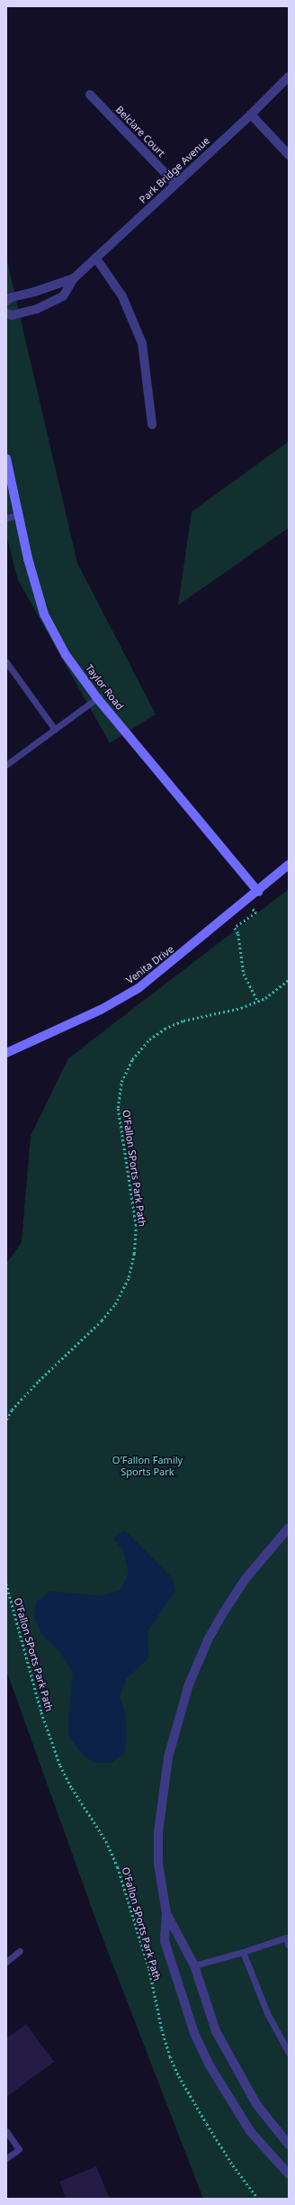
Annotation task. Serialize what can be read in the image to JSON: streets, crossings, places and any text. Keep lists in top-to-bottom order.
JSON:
{
  "streets": {
    "street": [
      "Belclare Court",
      "Park Bridge Avenue",
      "Taylor Road",
      "Venita Drive"
    ],
    "path": ["O'Fallon SPorts Park Path"]
  },
  "crossings": [
    ["Belclare Court", "Park Bridge Avenue"],
    ["Taylor Road", "Venita Drive"]
  ],
  "parks": ["O'Fallon Family Sports Park"]
}
